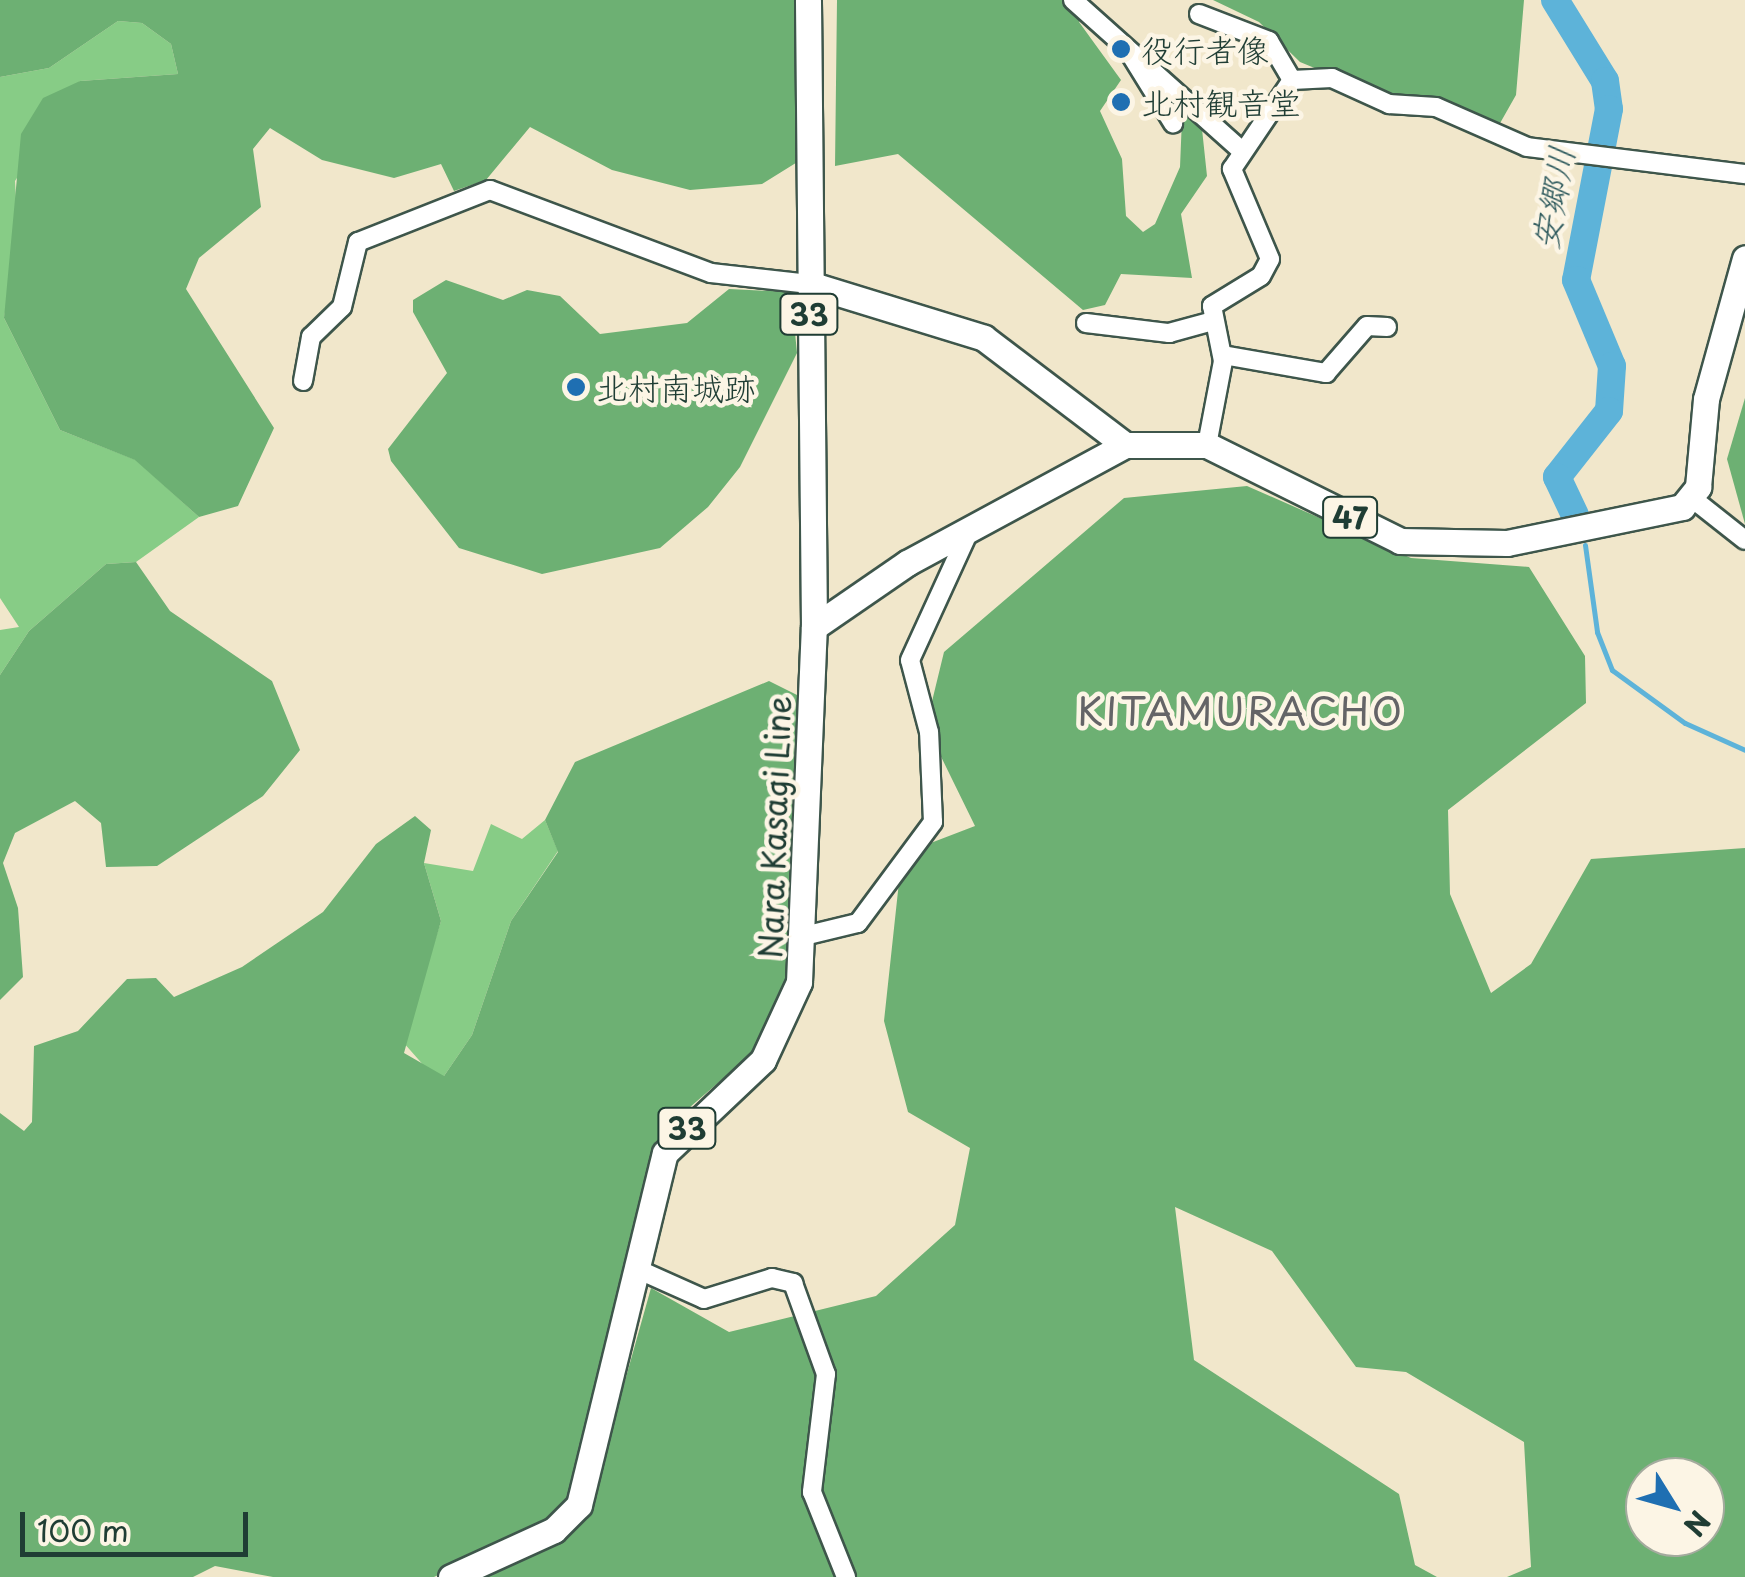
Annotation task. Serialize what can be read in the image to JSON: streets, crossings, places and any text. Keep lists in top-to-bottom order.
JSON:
{
  "streets": {
    "main road": ["33", "47", "Nara Kasagi Line"]
  },
  "crossings": [
    ["47", "Nara Kasagi Line"]
  ],
  "districts": ["KITAMURACHO"],
  "water": ["安郷川"],
  "places": ["役行者像", "北村観音堂", "北村南城跡"],
  "scale_bar": "100 m",
  "north": "bottom right"
}
